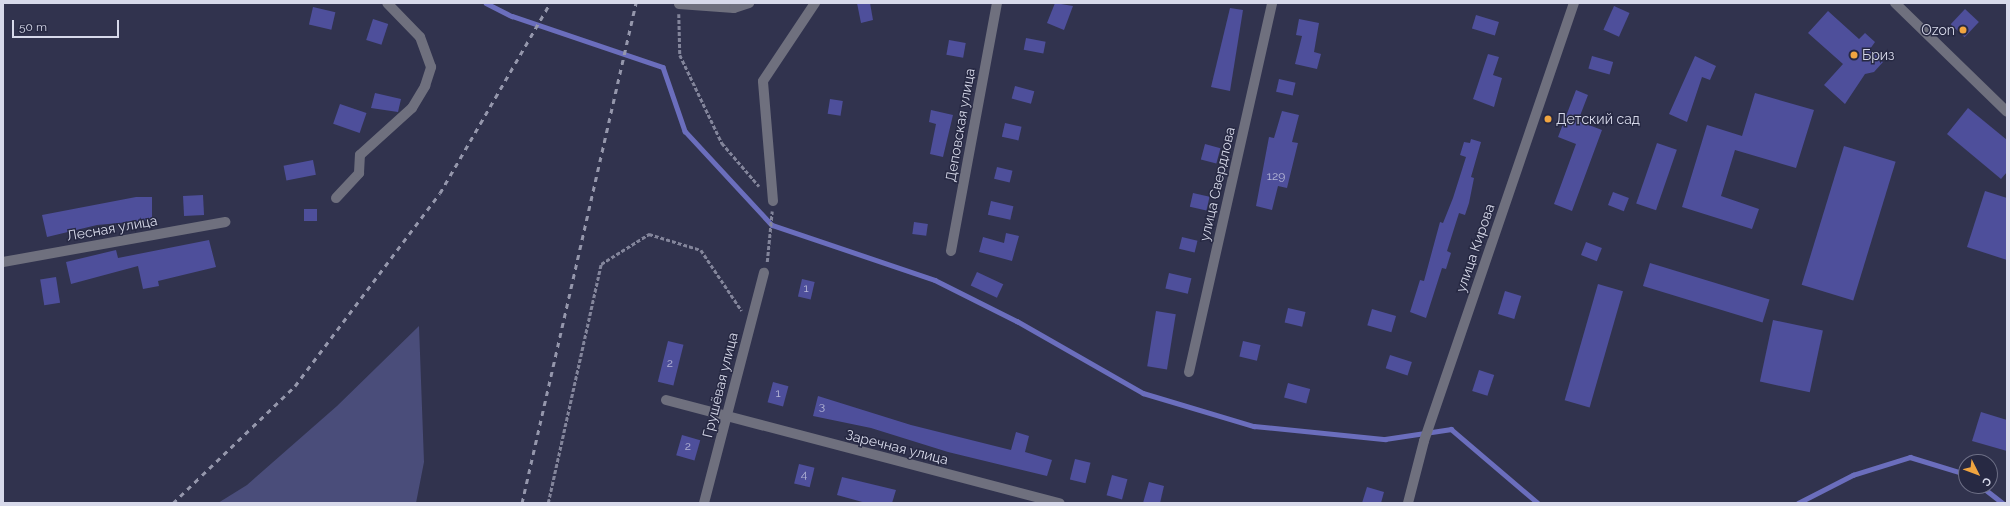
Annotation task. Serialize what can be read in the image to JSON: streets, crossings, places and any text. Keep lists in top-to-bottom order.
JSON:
{
  "streets": {
    "street": [
      "Деповская улица",
      "улица Свердлова",
      "Лесная улица",
      "улица Кирова",
      "Грушёвая улица",
      "Заречная улица"
    ]
  },
  "crossings": [
    ["Грушёвая улица", "Заречная улица"]
  ],
  "places": ["Ozon", "Бриз", "Детский сад"],
  "house_numbers": [
    "129",
    "1",
    "2",
    "1",
    "3",
    "2",
    "4"
  ],
  "scale_bar": "50 m",
  "north": "bottom right"
}
